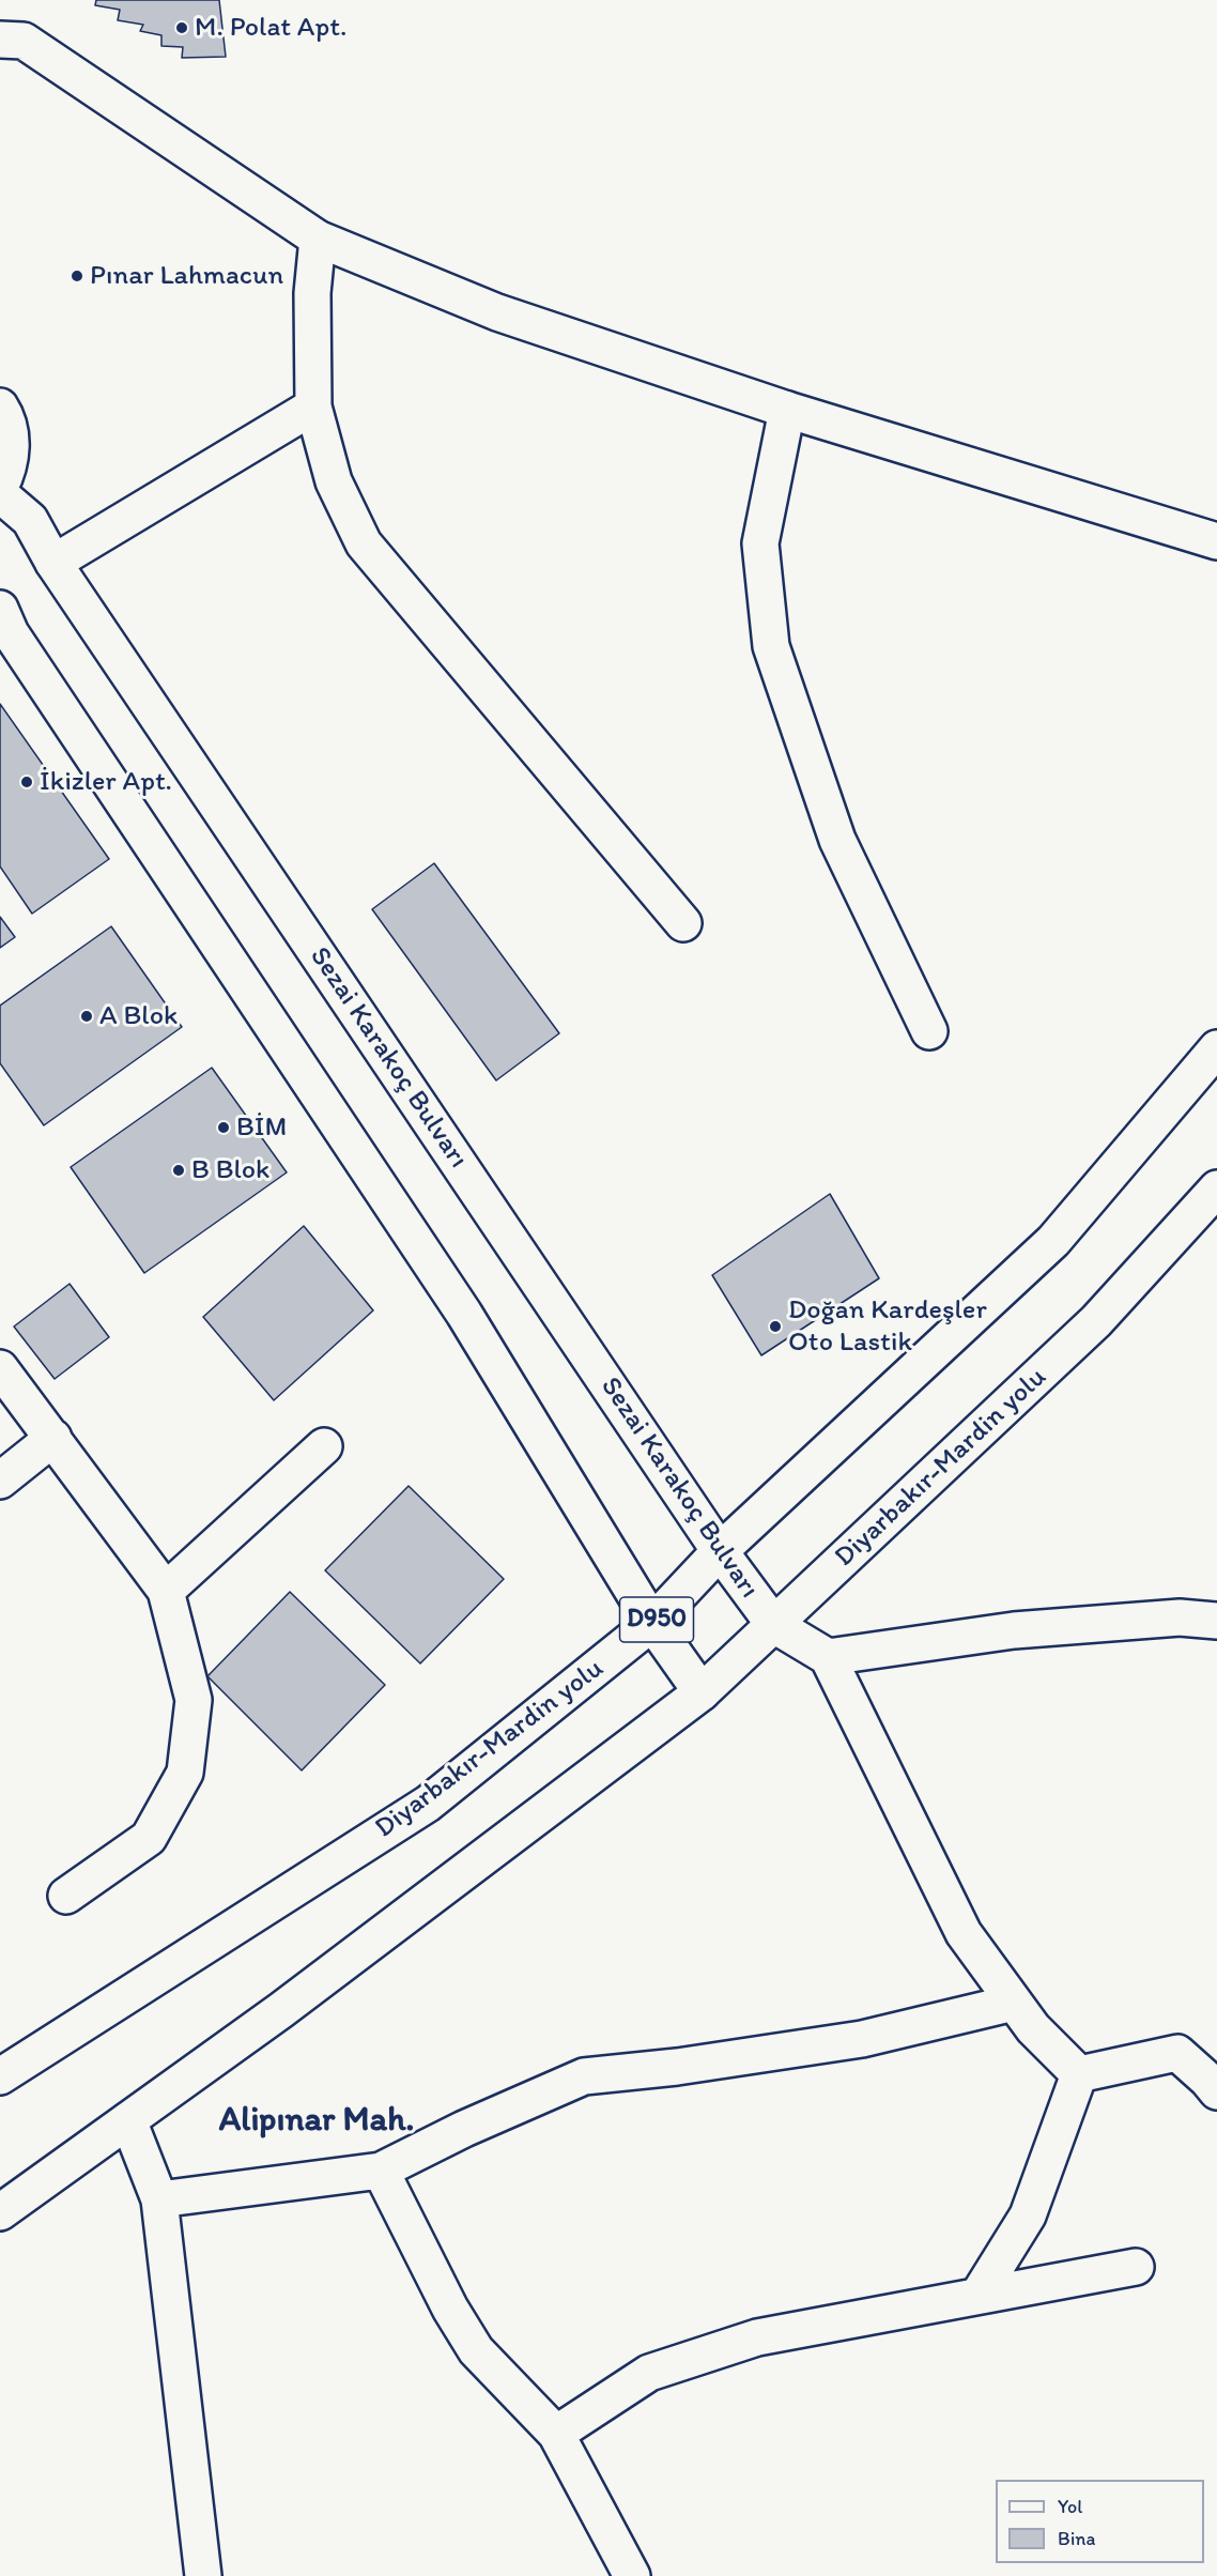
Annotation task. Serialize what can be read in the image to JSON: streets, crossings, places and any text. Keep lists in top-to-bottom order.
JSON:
{
  "streets": {
    "main road": ["Sezai Karakoç Bulvarı", "Diyarbakır-Mardin yolu", "D950"]
  },
  "crossings": [
    ["Sezai Karakoç Bulvarı", "Diyarbakır-Mardin yolu"]
  ],
  "districts": ["Alipınar Mah."],
  "places": [
    "M. Polat Apt.",
    "Pınar Lahmacun",
    "İkizler Apt.",
    "A Blok",
    "BİM",
    "B Blok",
    "Doğan Kardeşler Oto Lastik"
  ],
  "legend": ["Yol", "Bina"]
}
